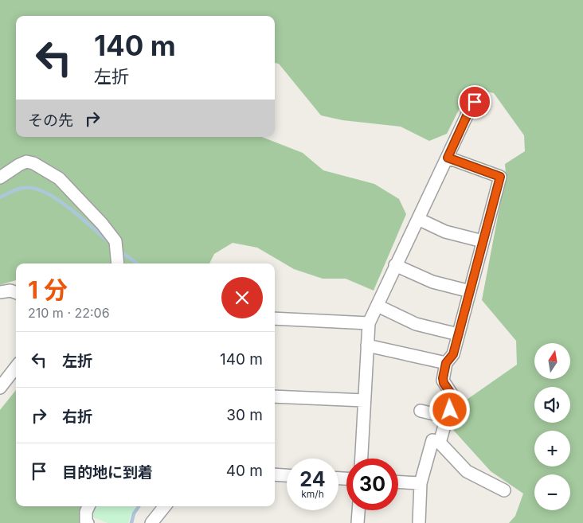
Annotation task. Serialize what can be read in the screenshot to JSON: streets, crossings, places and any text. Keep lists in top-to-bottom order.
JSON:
{
  "north": "top",
  "page": {
    "turn": ["140 m", "左折"],
    "then": "その先",
    "heading": ["1 分", "210 m · 22:06"],
    "list": [
      {
        "name": "左折",
        "value": "140 m"
      },
      {
        "name": "右折",
        "value": "30 m"
      },
      {
        "name": "目的地に到着",
        "value": "40 m"
      }
    ],
    "map_buttons": ["+", "−"],
    "speed": "24 km/h",
    "limit": "30"
  }
}
